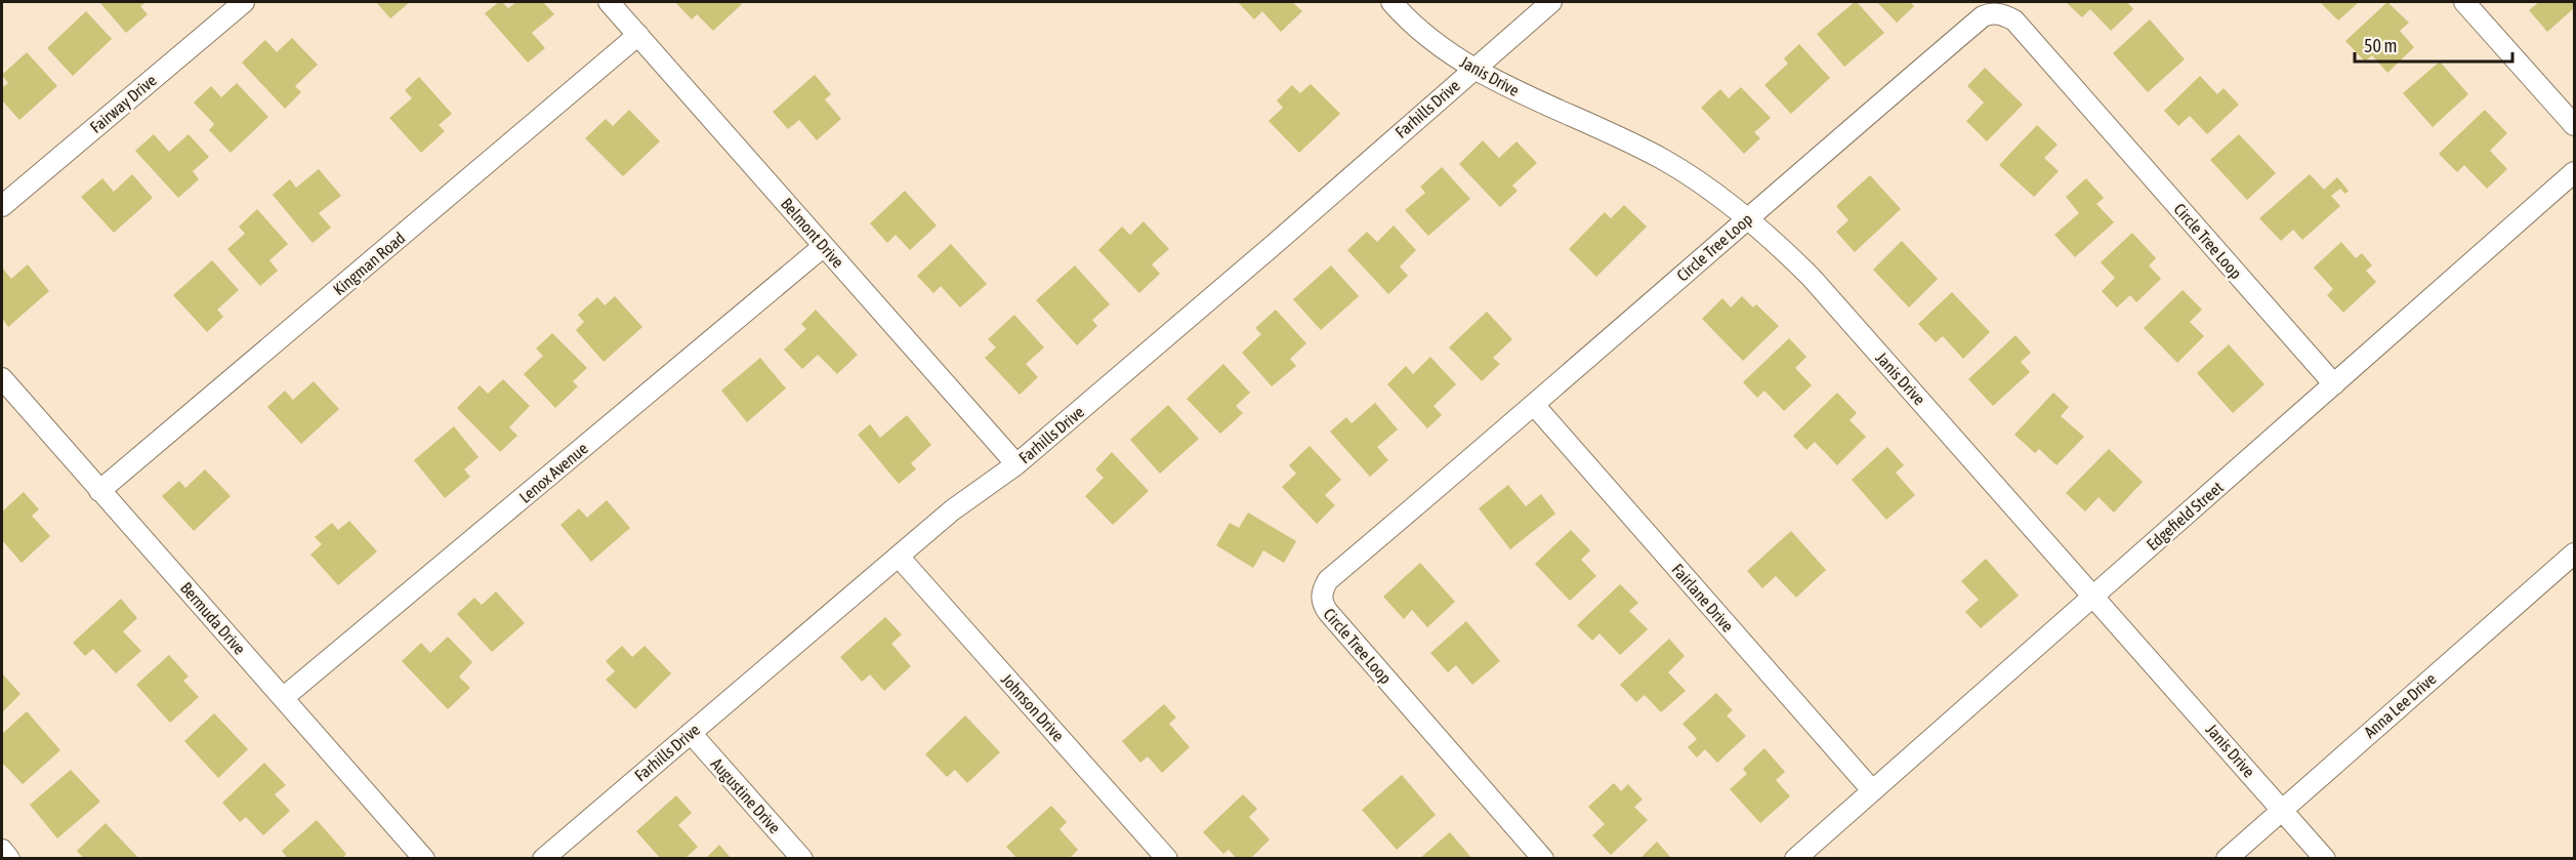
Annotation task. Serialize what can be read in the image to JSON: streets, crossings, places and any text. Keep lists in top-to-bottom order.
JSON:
{
  "streets": {
    "street": [
      "Janis Drive",
      "Fairway Drive",
      "Farhills Drive",
      "Belmont Drive",
      "Circle Tree Loop",
      "Kingman Road",
      "Lenox Avenue",
      "Edgefield Street",
      "Fairlane Drive",
      "Bermuda Drive",
      "Anna Lee Drive",
      "Johnson Drive",
      "Augustine Drive"
    ]
  },
  "crossings": [
    ["Janis Drive", "Farhills Drive"],
    ["Janis Drive", "Circle Tree Loop"],
    ["Janis Drive", "Edgefield Street"],
    ["Janis Drive", "Anna Lee Drive"],
    ["Farhills Drive", "Belmont Drive"],
    ["Farhills Drive", "Johnson Drive"],
    ["Farhills Drive", "Augustine Drive"],
    ["Belmont Drive", "Kingman Road"],
    ["Belmont Drive", "Lenox Avenue"],
    ["Circle Tree Loop", "Edgefield Street"],
    ["Circle Tree Loop", "Fairlane Drive"],
    ["Kingman Road", "Bermuda Drive"],
    ["Lenox Avenue", "Bermuda Drive"],
    ["Edgefield Street", "Fairlane Drive"]
  ],
  "scale_bar": "50 m"
}
